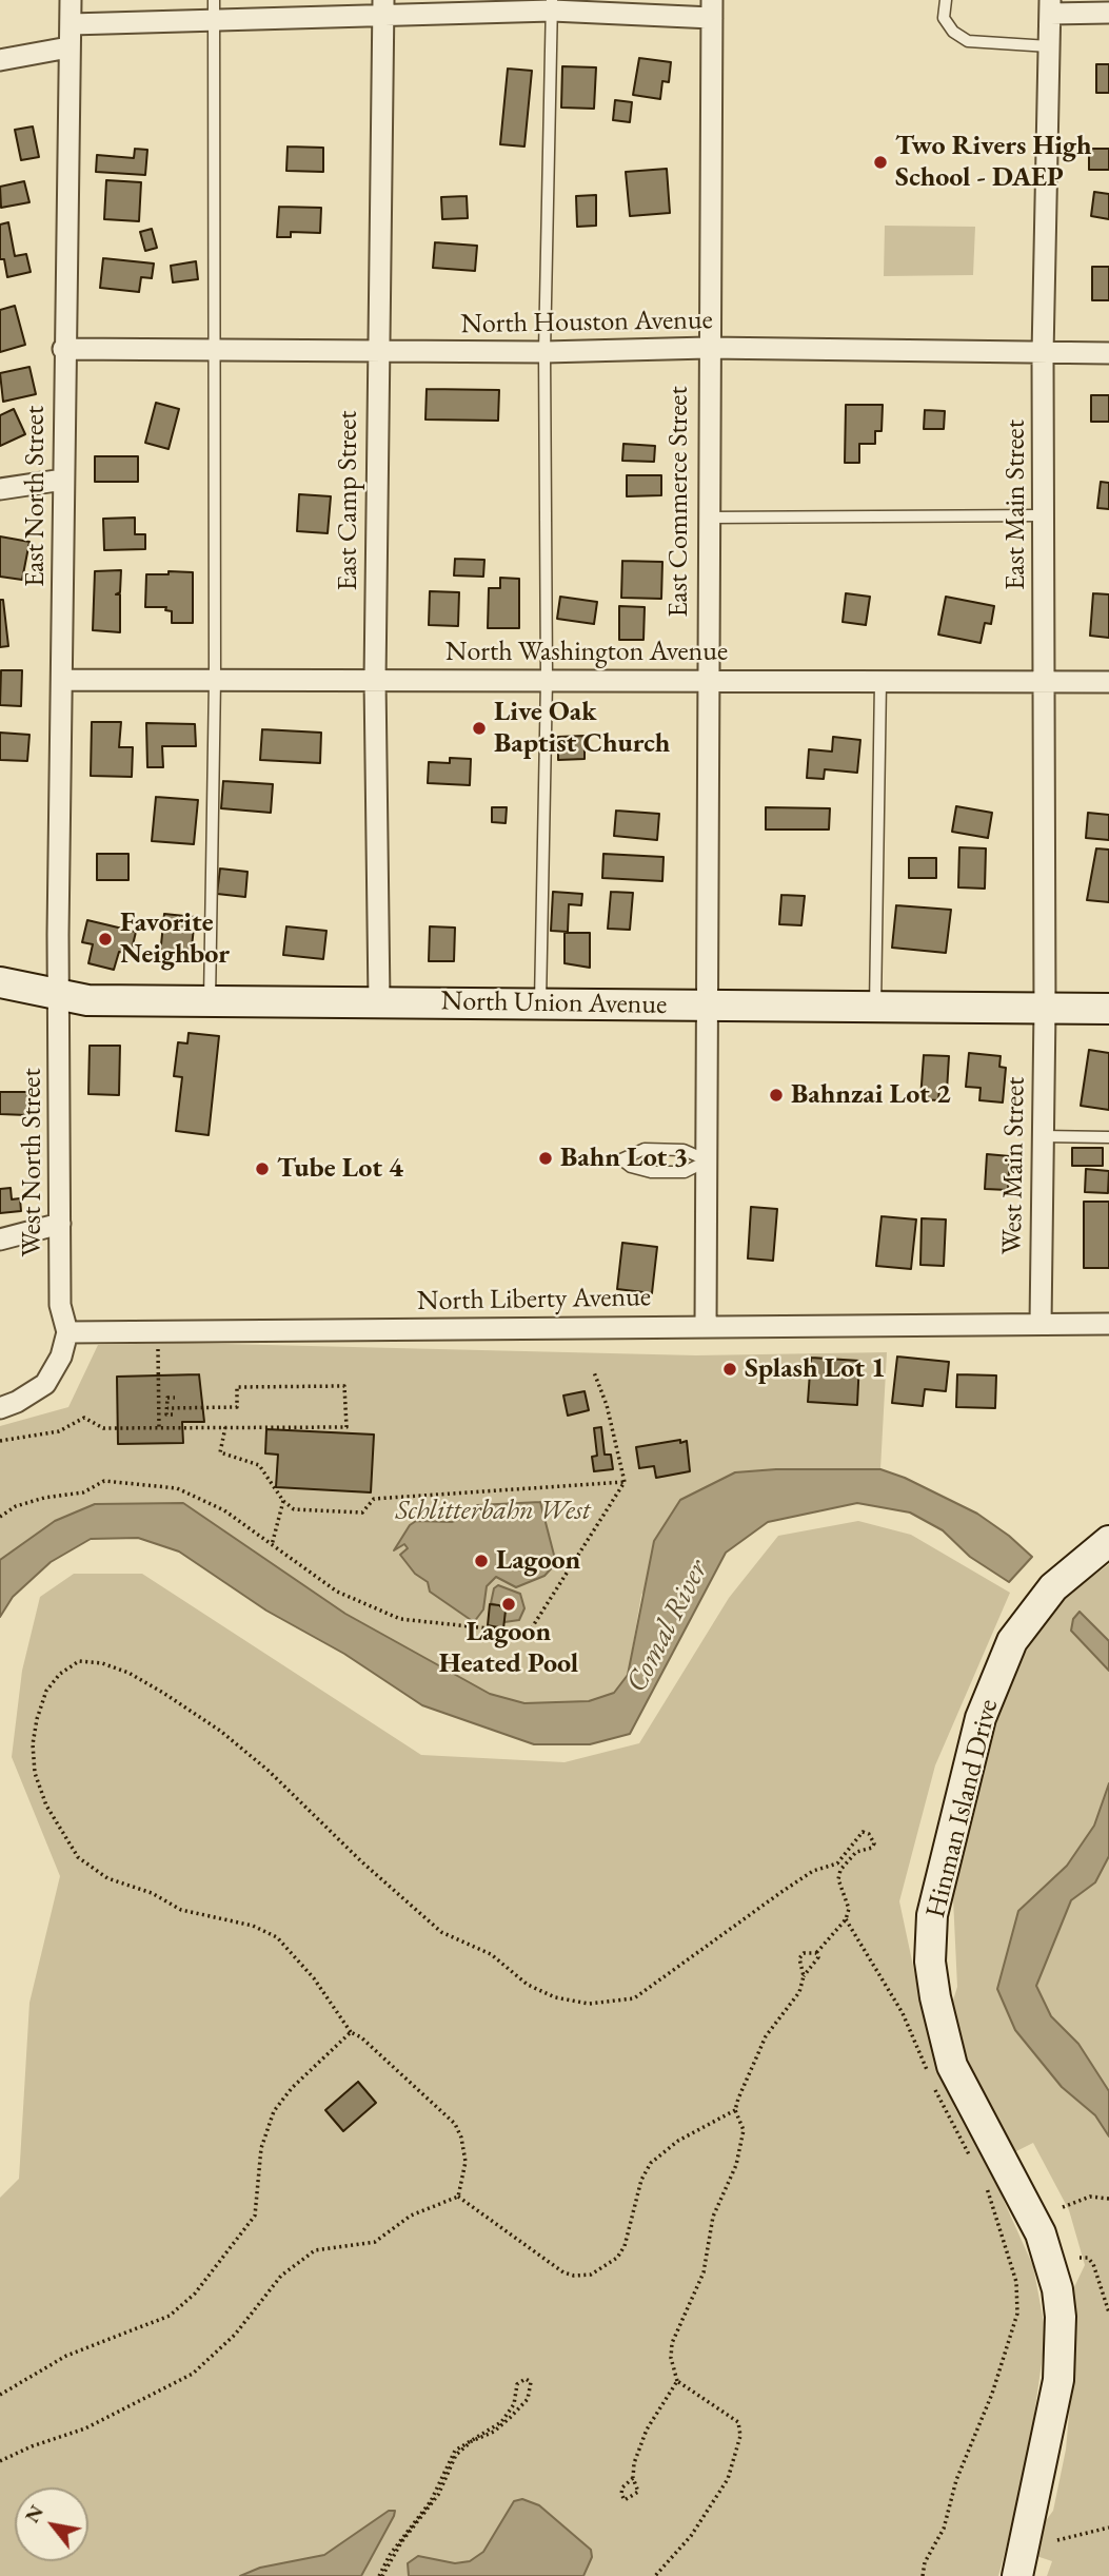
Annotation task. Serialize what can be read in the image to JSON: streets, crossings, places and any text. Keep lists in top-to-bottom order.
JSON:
{
  "streets": {
    "street": [
      "North Houston Avenue",
      "East North Street",
      "East Camp Street",
      "East Commerce Street",
      "East Main Street",
      "North Washington Avenue",
      "North Union Avenue",
      "West North Street",
      "West Main Street",
      "North Liberty Avenue",
      "Hinman Island Drive"
    ]
  },
  "crossings": [
    ["North Houston Avenue", "East North Street"],
    ["North Houston Avenue", "East Camp Street"],
    ["North Houston Avenue", "East Commerce Street"],
    ["North Houston Avenue", "East Main Street"],
    ["East North Street", "North Washington Avenue"],
    ["East North Street", "North Union Avenue"],
    ["East North Street", "West North Street"],
    ["East Camp Street", "North Washington Avenue"],
    ["East Camp Street", "North Union Avenue"],
    ["East Commerce Street", "North Washington Avenue"],
    ["East Commerce Street", "North Union Avenue"],
    ["East Commerce Street", "North Liberty Avenue"],
    ["East Main Street", "North Washington Avenue"],
    ["East Main Street", "North Union Avenue"],
    ["East Main Street", "West Main Street"],
    ["North Union Avenue", "West North Street"],
    ["North Union Avenue", "West Main Street"],
    ["West North Street", "North Liberty Avenue"],
    ["West Main Street", "North Liberty Avenue"]
  ],
  "water": ["Comal River"],
  "parks": ["Schlitterbahn West"],
  "places": [
    "Two Rivers High School - DAEP",
    "Live Oak Baptist Church",
    "Favorite Neighbor",
    "Bahnzai Lot 2",
    "Bahn Lot 3",
    "Tube Lot 4",
    "Splash Lot 1",
    "Lagoon",
    "Lagoon Heated Pool"
  ],
  "north": "top left"
}
